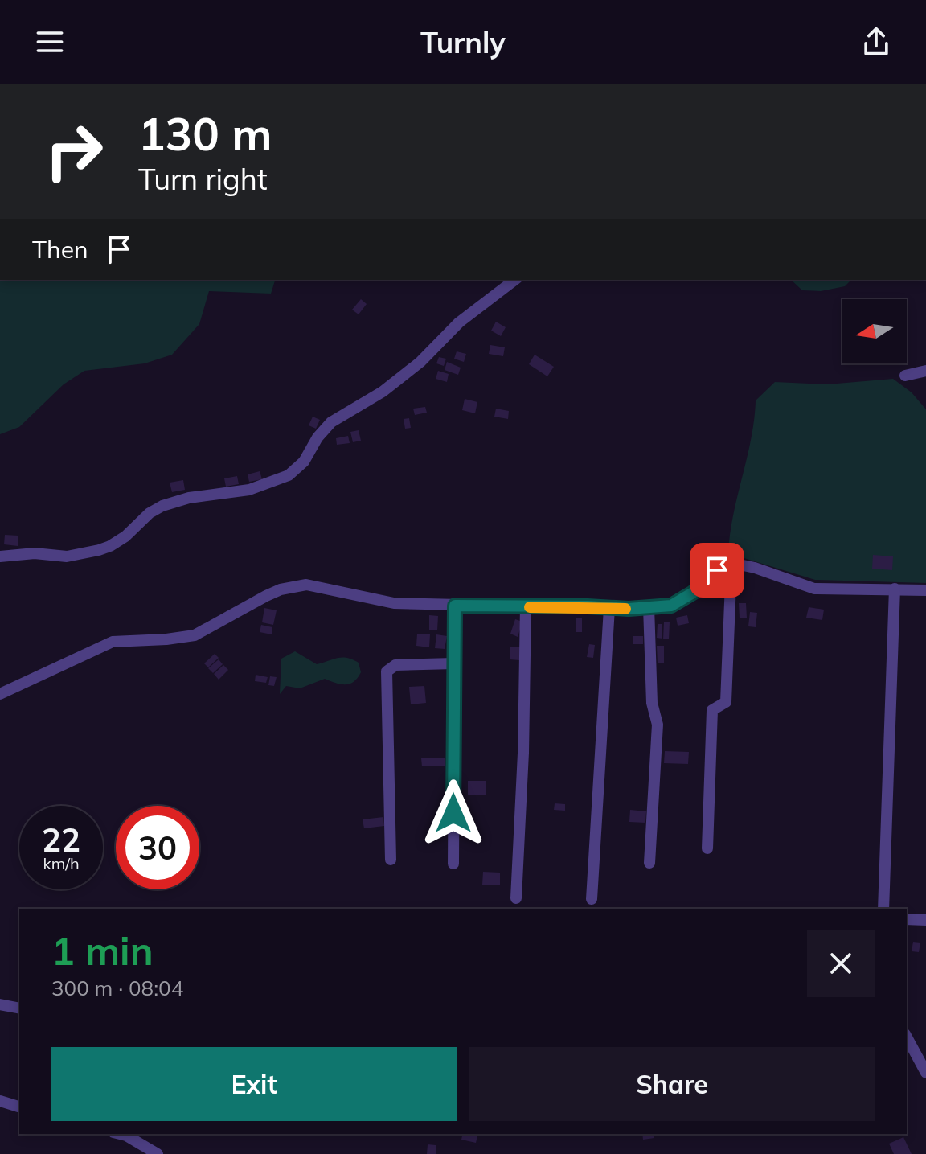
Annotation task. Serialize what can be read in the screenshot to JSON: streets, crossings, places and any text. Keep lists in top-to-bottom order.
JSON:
{
  "north": "left",
  "page": {
    "header": "Turnly",
    "turn": ["130 m", "Turn right"],
    "then": "Then",
    "speed": "22 km/h",
    "limit": "30",
    "heading": ["1 min", "300 m · 08:04"],
    "buttons": ["Exit", "Share"]
  }
}
